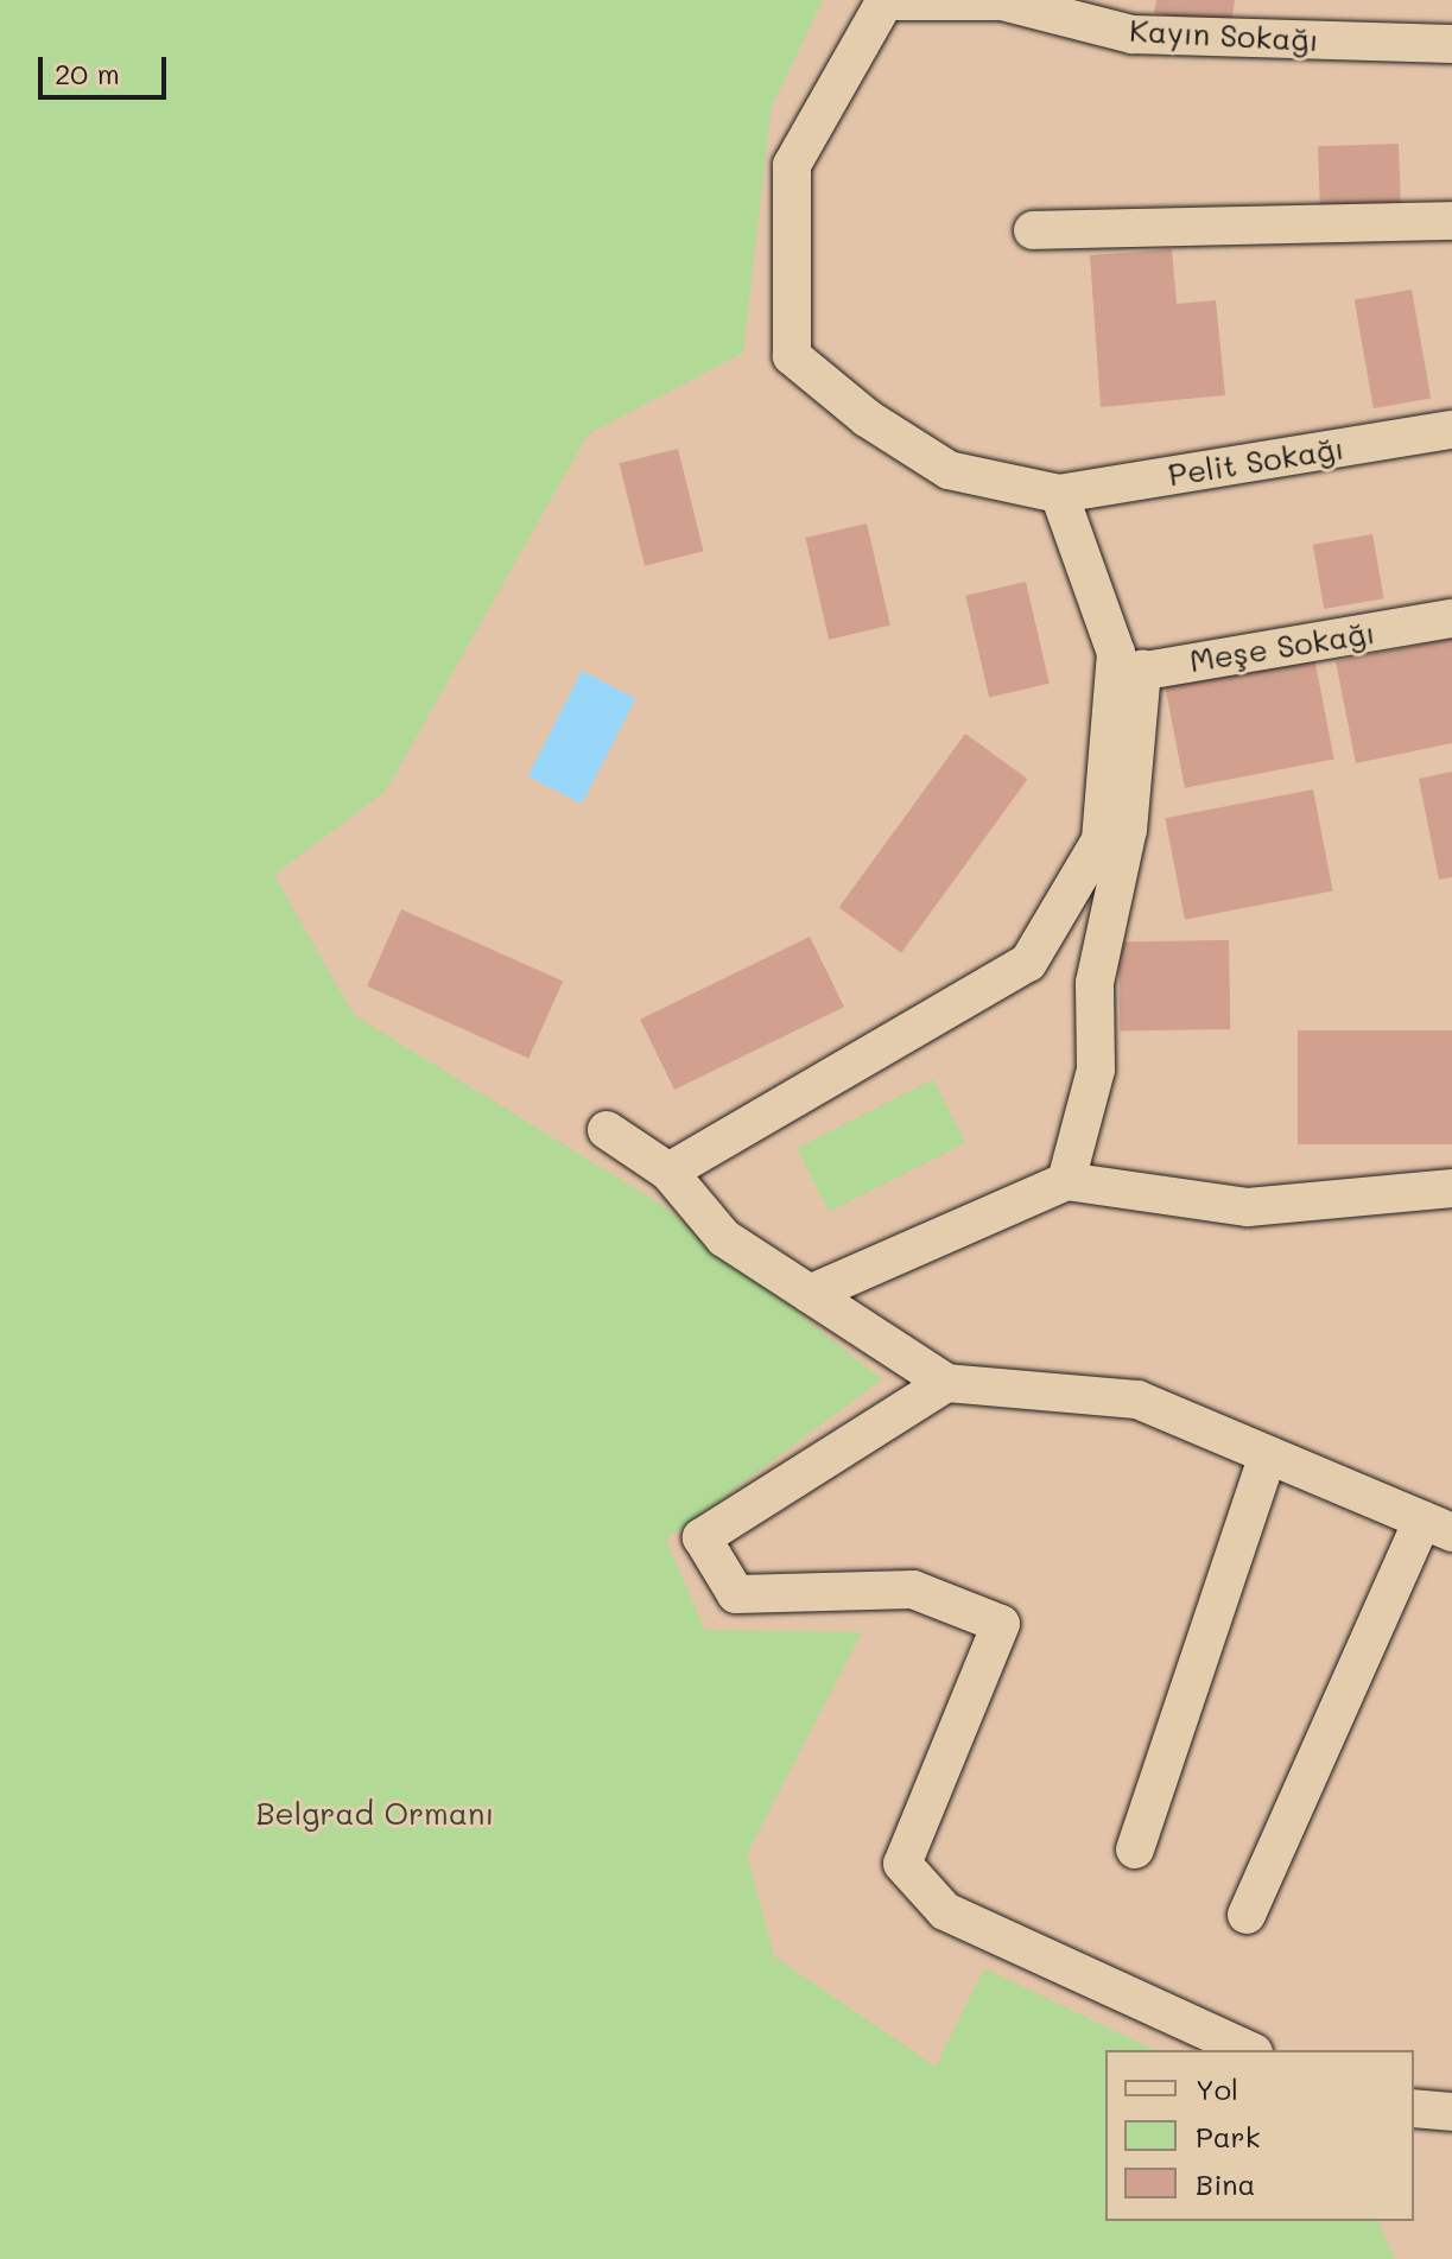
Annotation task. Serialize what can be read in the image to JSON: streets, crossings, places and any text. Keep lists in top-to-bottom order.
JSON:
{
  "streets": {
    "street": ["Kayın Sokağı", "Pelit Sokağı", "Meşe Sokağı"]
  },
  "parks": ["Belgrad Ormanı"],
  "legend": ["Yol", "Park", "Bina"],
  "scale_bar": "20 m"
}
